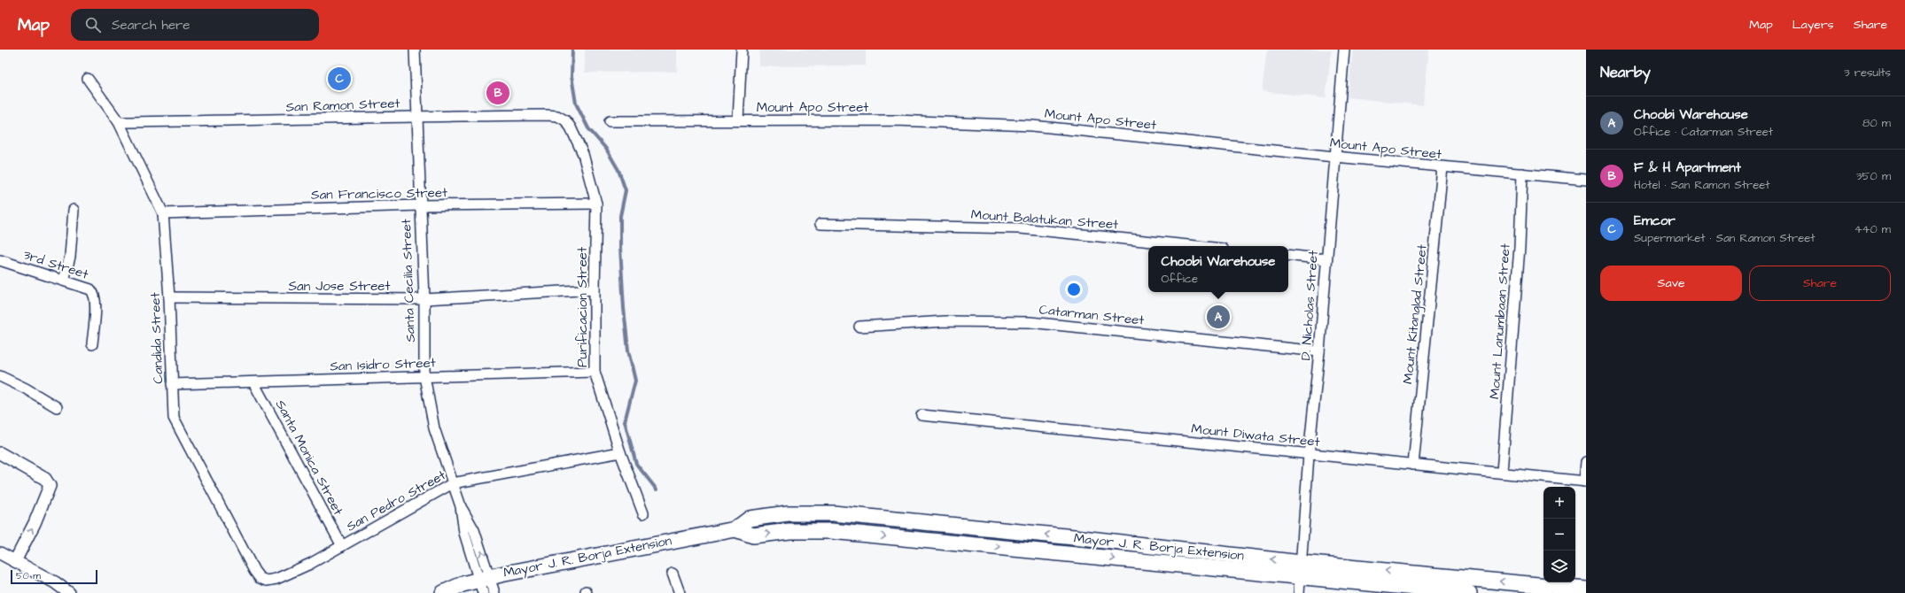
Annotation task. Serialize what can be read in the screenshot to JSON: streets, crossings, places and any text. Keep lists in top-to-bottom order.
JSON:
{
  "streets": {
    "main road": ["Mayor J. R. Borja Extension"],
    "street": [
      "San Ramon Street",
      "Mount Apo Street",
      "San Francisco Street",
      "Mount Balatukan Street",
      "3rd Street",
      "Santa Cecilia Street",
      "San Jose Street",
      "D. Nicholas Street",
      "Purificacion Street",
      "Mount Kitanglad Street",
      "Catarman Street",
      "Mount Lanumbaan Street",
      "Candida Street",
      "San Isidro Street",
      "Mount Diwata Street",
      "Santa Monica Street",
      "San Pedro Street"
    ]
  },
  "crossings": [
    ["San Ramon Street", "Santa Cecilia Street"],
    ["San Ramon Street", "Purificacion Street"],
    ["San Ramon Street", "Candida Street"],
    ["Mount Apo Street", "D. Nicholas Street"],
    ["Mount Apo Street", "Mount Kitanglad Street"],
    ["Mount Apo Street", "Mount Lanumbaan Street"],
    ["San Francisco Street", "Santa Cecilia Street"],
    ["San Francisco Street", "Purificacion Street"],
    ["San Francisco Street", "Candida Street"],
    ["Santa Cecilia Street", "San Jose Street"],
    ["Santa Cecilia Street", "San Isidro Street"],
    ["Santa Cecilia Street", "San Pedro Street"],
    ["Santa Cecilia Street", "Mayor J. R. Borja Extension"],
    ["San Jose Street", "Purificacion Street"],
    ["San Jose Street", "Candida Street"],
    ["D. Nicholas Street", "Catarman Street"],
    ["D. Nicholas Street", "Mount Diwata Street"],
    ["D. Nicholas Street", "Mayor J. R. Borja Extension"],
    ["Purificacion Street", "San Isidro Street"],
    ["Purificacion Street", "San Pedro Street"],
    ["Mount Kitanglad Street", "Mount Diwata Street"],
    ["Mount Lanumbaan Street", "Mount Diwata Street"],
    ["Candida Street", "San Isidro Street"],
    ["Candida Street", "San Pedro Street"],
    ["San Isidro Street", "Santa Monica Street"],
    ["Santa Monica Street", "San Pedro Street"]
  ],
  "scale_bar": "50 m",
  "page": {
    "header": "Map",
    "search": "Search here",
    "nav": ["Map", "Layers", "Share"],
    "heading": ["Nearby", "3 results"],
    "pins": ["C", "B", "A"],
    "list": [
      {
        "mark": "A",
        "name": "Choobi Warehouse",
        "note": "Office · Catarman Street",
        "value": "80 m"
      },
      {
        "mark": "B",
        "name": "F & H Apartment",
        "note": "Hotel · San Ramon Street",
        "value": "350 m"
      },
      {
        "mark": "C",
        "name": "Emcor",
        "note": "Supermarket · San Ramon Street",
        "value": "440 m"
      }
    ],
    "popup": ["Choobi Warehouse", "Office"],
    "buttons": ["Save", "Share"],
    "map_buttons": ["+", "−"],
    "scale": "50 m"
  }
}
